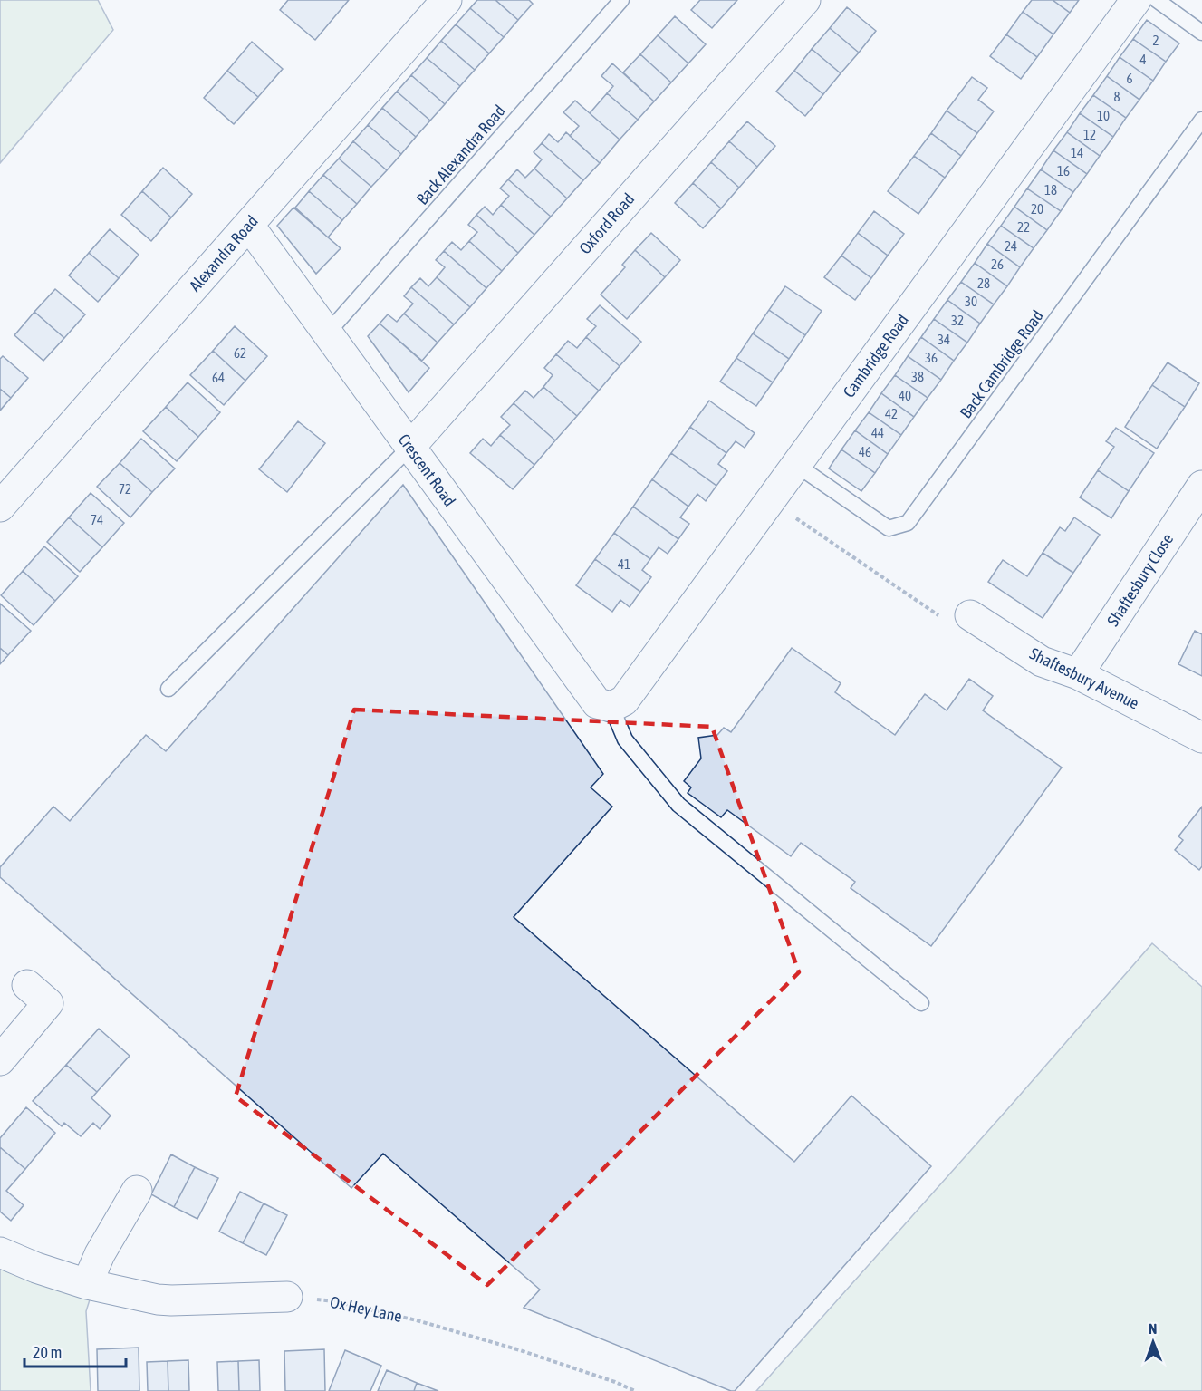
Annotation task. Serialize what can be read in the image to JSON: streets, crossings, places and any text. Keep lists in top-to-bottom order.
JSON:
{
  "streets": {
    "street": [
      "Oxford Road",
      "Alexandra Road",
      "Cambridge Road",
      "Crescent Road",
      "Shaftesbury Close",
      "Shaftesbury Avenue"
    ],
    "lane": ["Back Alexandra Road", "Back Cambridge Road"],
    "path": ["Ox Hey Lane"]
  },
  "crossings": [
    ["Back Alexandra Road", "Crescent Road"],
    ["Oxford Road", "Crescent Road"],
    ["Alexandra Road", "Crescent Road"],
    ["Cambridge Road", "Back Cambridge Road"],
    ["Cambridge Road", "Crescent Road"],
    ["Shaftesbury Close", "Shaftesbury Avenue"]
  ],
  "house_numbers": [
    "2",
    "4",
    "6",
    "8",
    "10",
    "12",
    "14",
    "16",
    "18",
    "20",
    "22",
    "24",
    "26",
    "28",
    "30",
    "32",
    "34",
    "62",
    "36",
    "38",
    "64",
    "40",
    "42",
    "44",
    "46",
    "72",
    "74",
    "41"
  ],
  "scale_bar": "20 m",
  "north": "top"
}
